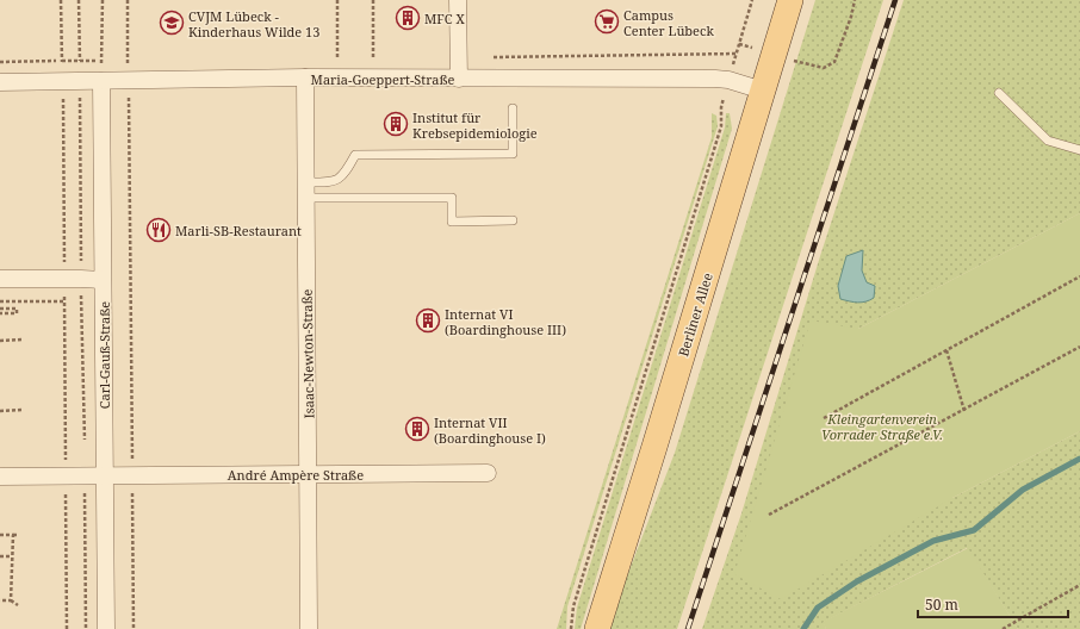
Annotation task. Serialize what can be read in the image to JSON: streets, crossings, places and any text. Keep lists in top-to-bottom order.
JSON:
{
  "streets": {
    "main road": ["Berliner Allee"],
    "street": [
      "Maria-Goeppert-Straße",
      "Isaac-Newton-Straße",
      "Carl-Gauß-Straße",
      "André Ampère Straße"
    ]
  },
  "crossings": [
    ["Maria-Goeppert-Straße", "Berliner Allee"],
    ["Maria-Goeppert-Straße", "Isaac-Newton-Straße"],
    ["Maria-Goeppert-Straße", "Carl-Gauß-Straße"],
    ["Isaac-Newton-Straße", "André Ampère Straße"],
    ["Carl-Gauß-Straße", "André Ampère Straße"]
  ],
  "parks": ["Kleingartenverein Vorrader Straße e.V."],
  "places": {
    "building": [
      "MFC X",
      "Institut für Krebsepidemiologie",
      "Internat VI (Boardinghouse III)",
      "Internat VII (Boardinghouse I)"
    ],
    "supermarket": ["Campus Center Lübeck"],
    "school or university": ["CVJM Lübeck - Kinderhaus Wilde 13"],
    "restaurant": ["Marli-SB-Restaurant"]
  },
  "scale_bar": "50 m"
}
